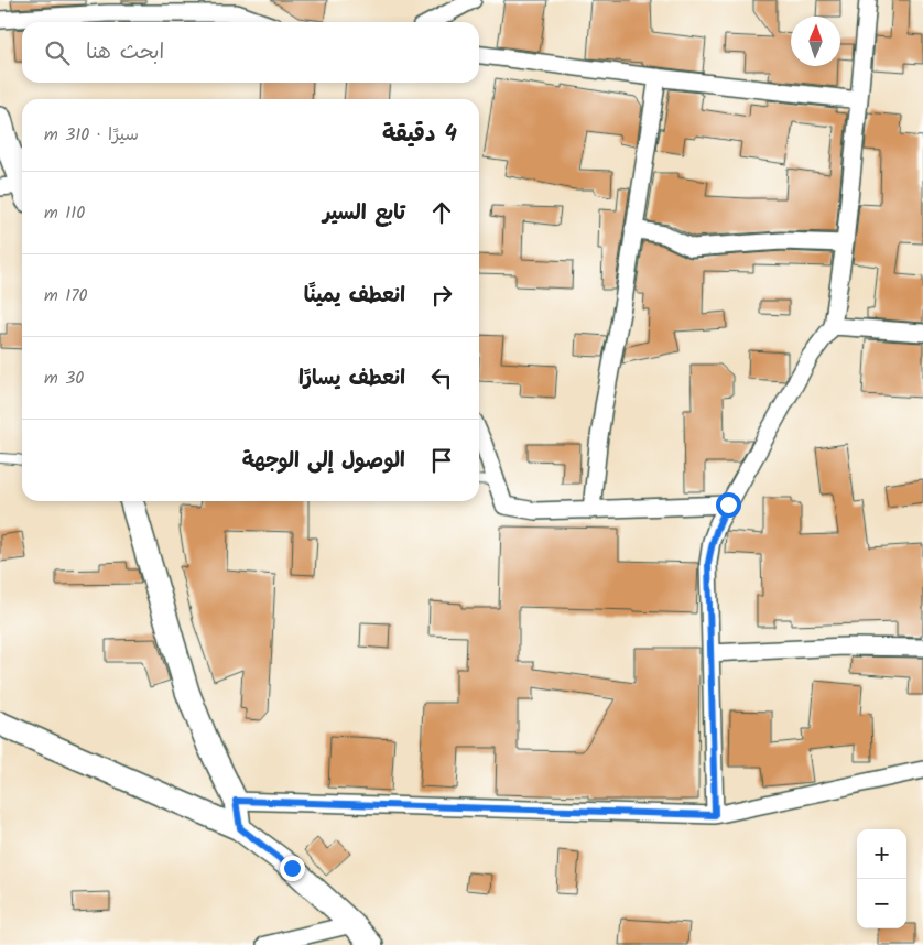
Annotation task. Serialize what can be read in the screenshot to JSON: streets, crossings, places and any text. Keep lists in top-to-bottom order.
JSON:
{
  "north": "top",
  "page": {
    "search": "ابحث هنا",
    "heading": ["4 دقيقة", "سيرًا · 310 m"],
    "list": [
      ["تابع السير", "110 m"],
      ["انعطف يمينًا", "170 m"],
      ["انعطف يسارًا", "30 m"],
      "الوصول إلى الوجهة"
    ],
    "map_buttons": ["+", "−"]
  }
}
